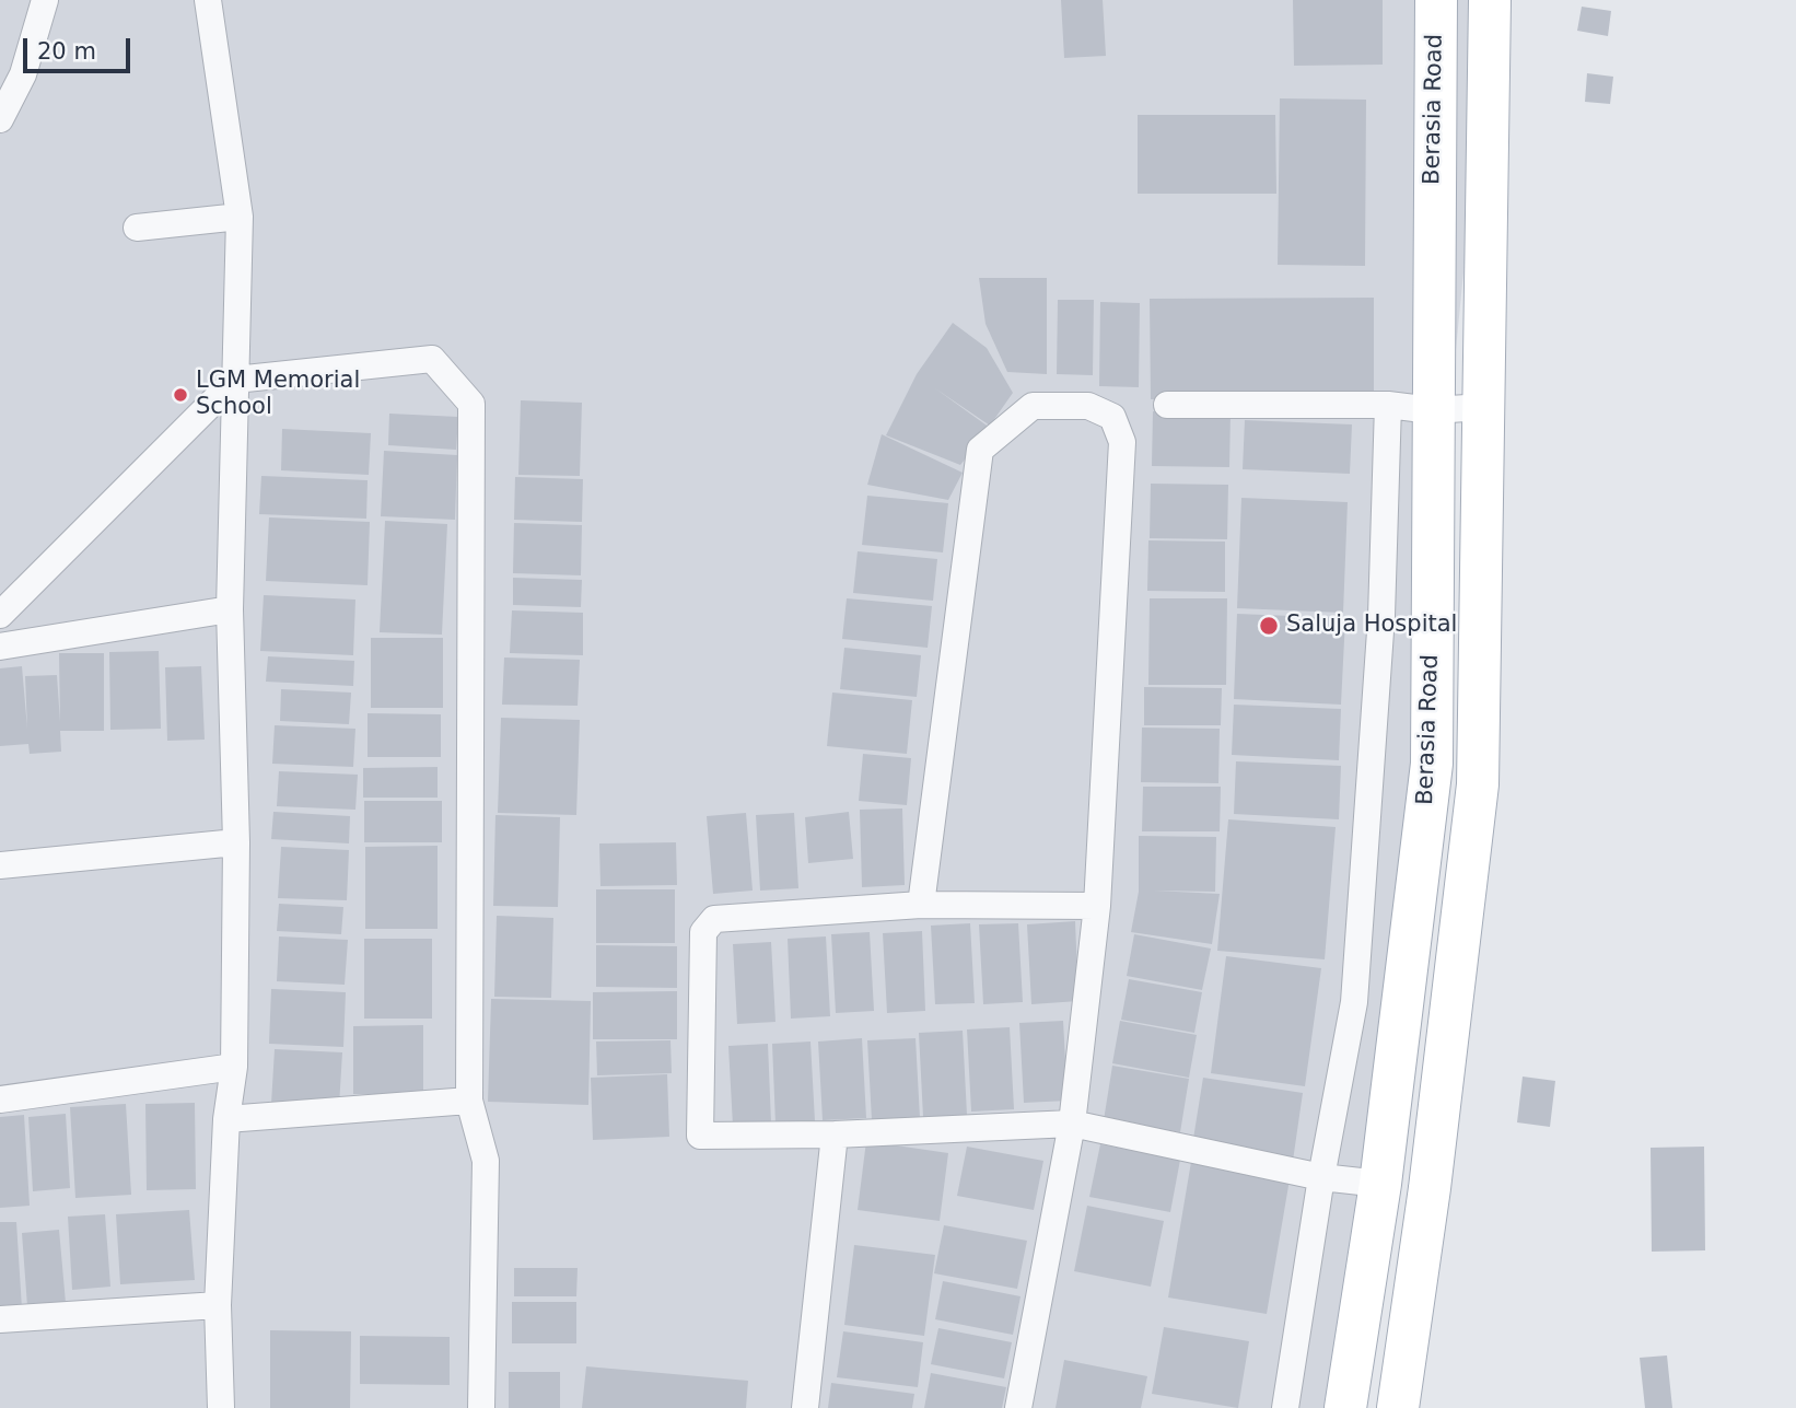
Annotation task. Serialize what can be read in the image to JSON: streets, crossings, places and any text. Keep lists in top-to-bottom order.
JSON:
{
  "streets": {
    "main road": ["Berasia Road"]
  },
  "places": ["LGM Memorial School", "Saluja Hospital"],
  "scale_bar": "20 m"
}
